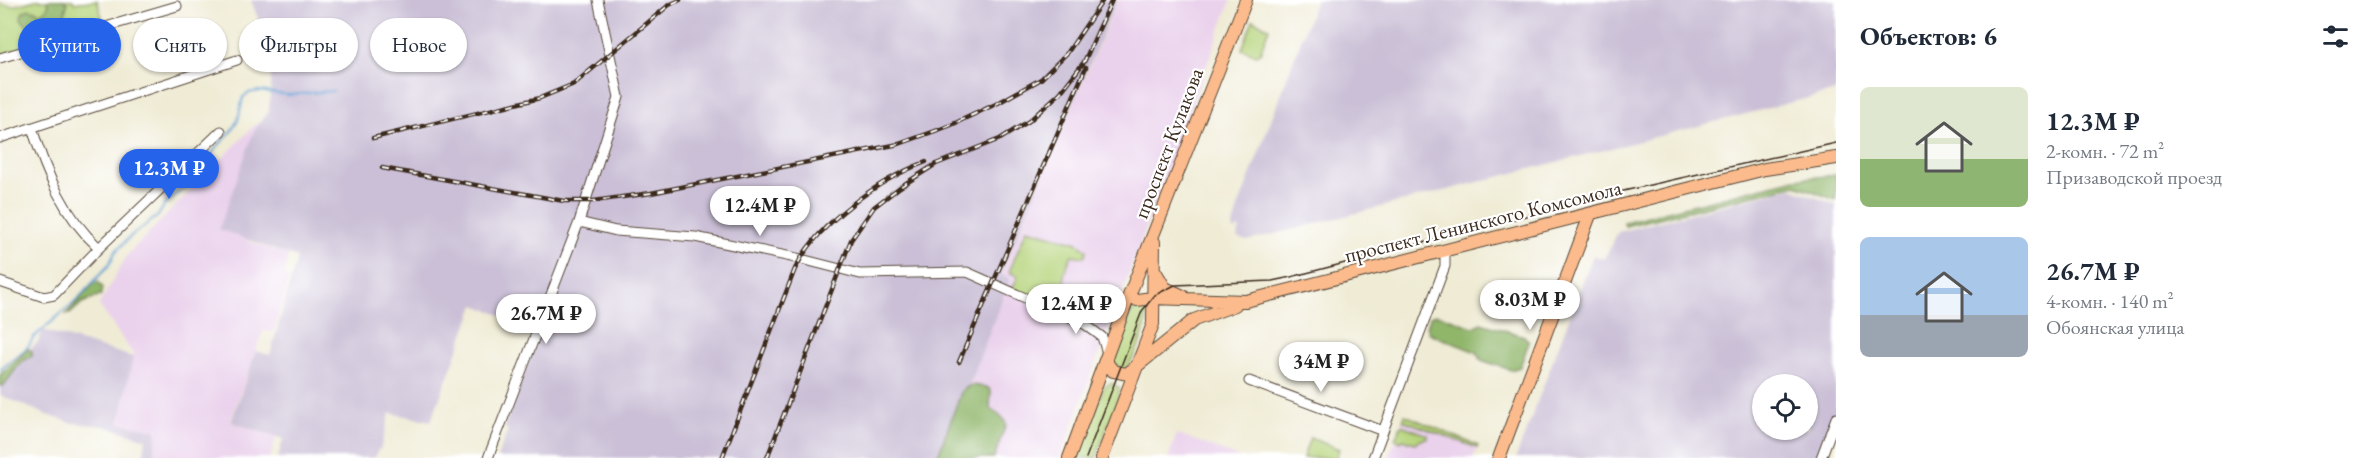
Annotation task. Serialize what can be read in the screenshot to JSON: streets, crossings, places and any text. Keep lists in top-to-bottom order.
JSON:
{
  "streets": {
    "main road": ["проспект Кулакова", "проспект Ленинского Комсомола"]
  },
  "crossings": [
    ["проспект Кулакова", "проспект Ленинского Комсомола"]
  ],
  "page": {
    "heading": "Объектов: 6",
    "chip": [
      "Купить",
      "Снять",
      "Фильтры",
      "Новое"
    ],
    "list": [
      {
        "name": "12.3M ₽",
        "note": "2-комн. · 72 m² · Призаводской проезд"
      },
      {
        "name": "26.7M ₽",
        "note": "4-комн. · 140 m² · Обоянская улица"
      }
    ],
    "price": [
      "12.3M ₽",
      "12.4M ₽",
      "8.03M ₽",
      "12.4M ₽",
      "26.7M ₽",
      "34M ₽"
    ]
  }
}
